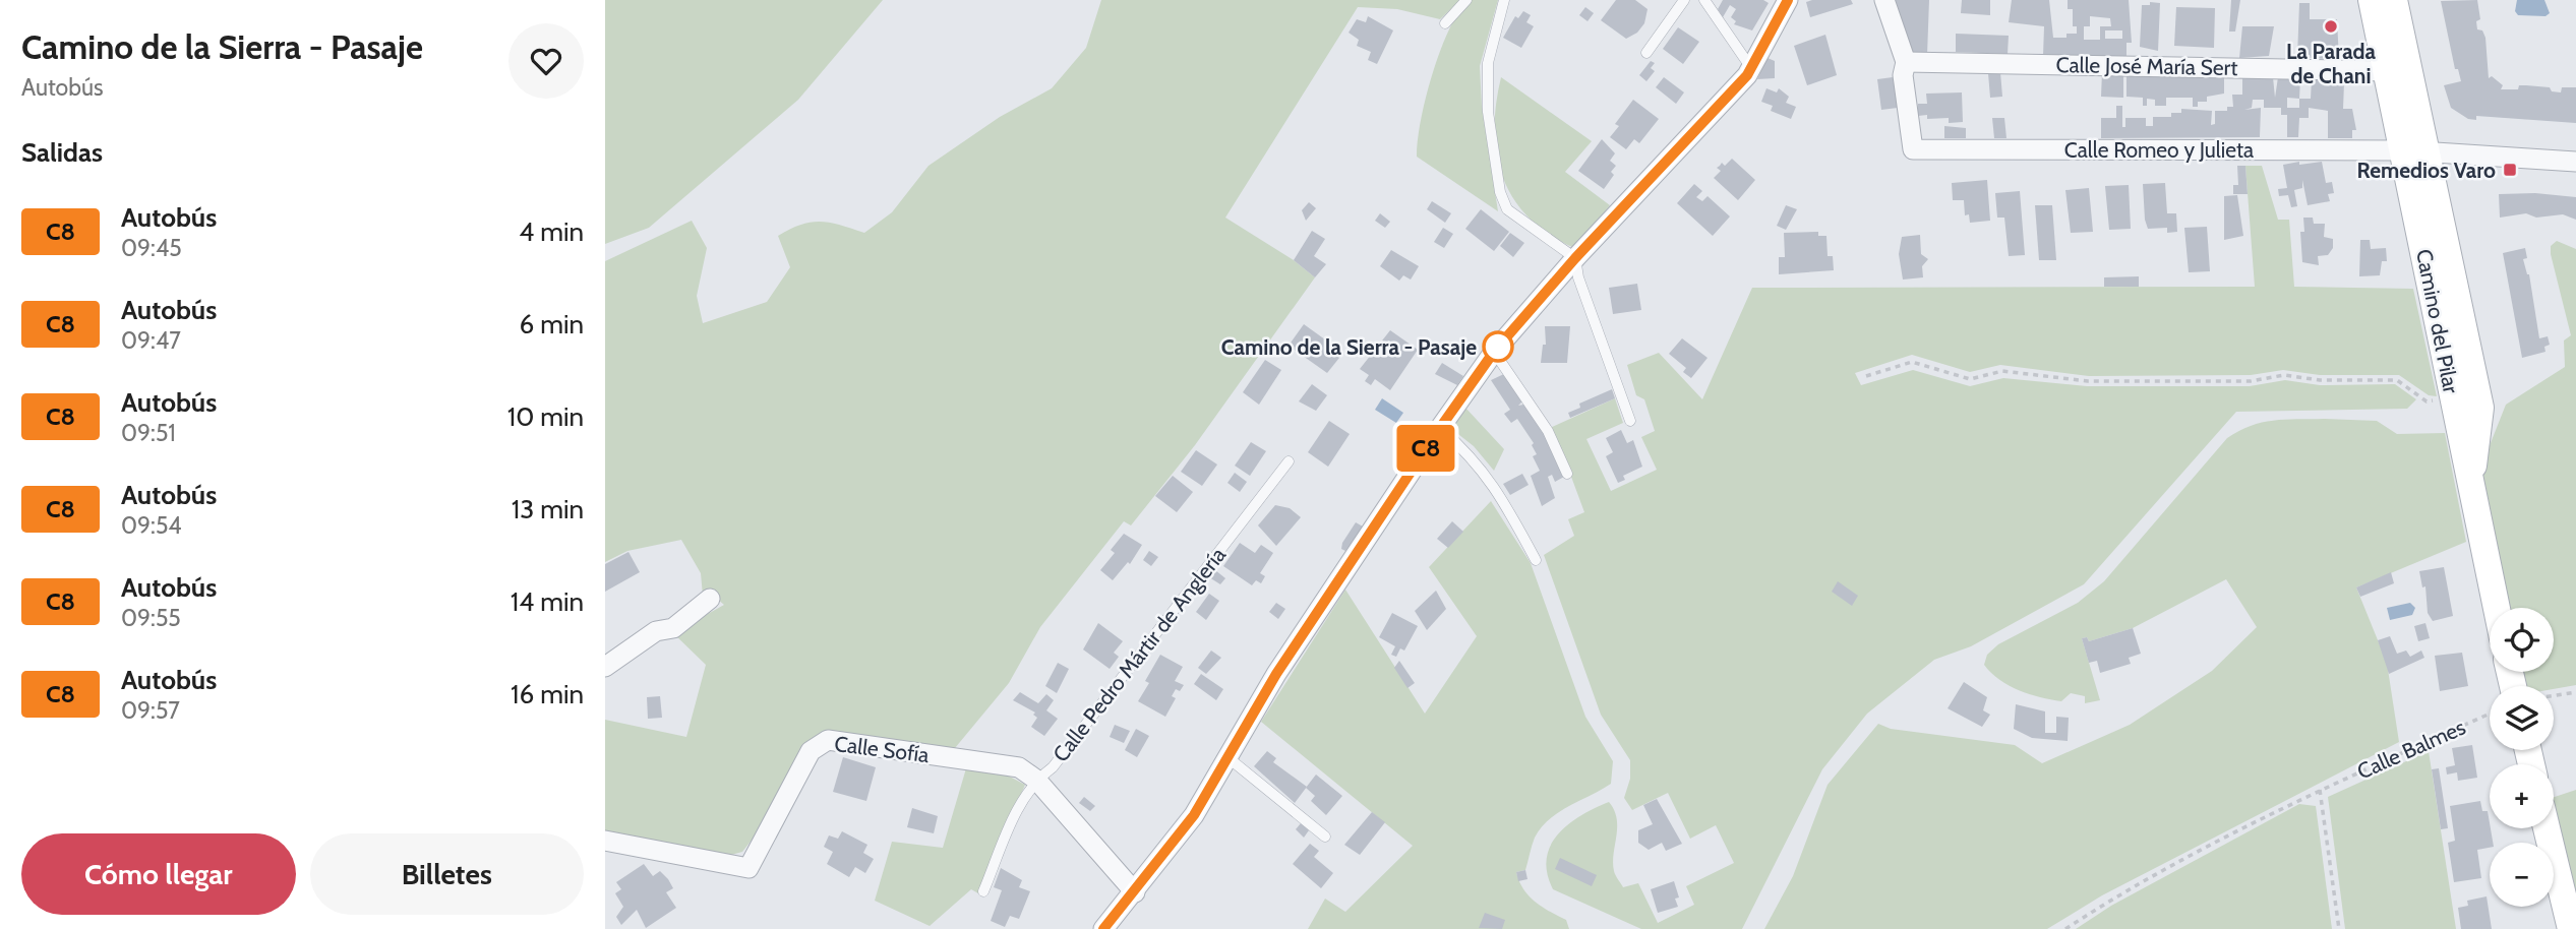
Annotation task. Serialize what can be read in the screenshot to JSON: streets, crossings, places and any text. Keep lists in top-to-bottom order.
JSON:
{
  "streets": {
    "main road": ["Camino del Pilar"],
    "street": ["Calle José María Sert", "Calle Romeo y Julieta", "Calle Sofía"],
    "lane": ["Calle Pedro Mártir de Anglería"],
    "path": ["Calle Balmes"]
  },
  "crossings": [
    ["Calle José María Sert", "Calle Romeo y Julieta"],
    ["Calle José María Sert", "Camino del Pilar"],
    ["Calle Romeo y Julieta", "Camino del Pilar"],
    ["Calle Pedro Mártir de Anglería", "Calle Sofía"]
  ],
  "places": {
    "other": ["La Parada de Chani", "Camino de la Sierra - Pasaje"],
    "transit": ["Remedios Varo"]
  },
  "lines": ["bus line C8"],
  "page": {
    "heading": [
      ["Camino de la Sierra - Pasaje", "Autobús"],
      "Salidas"
    ],
    "on_map": "C8",
    "list": [
      {
        "mark": "C8",
        "name": "Autobús",
        "note": "09:45",
        "value": "4 min"
      },
      {
        "mark": "C8",
        "name": "Autobús",
        "note": "09:47",
        "value": "6 min"
      },
      {
        "mark": "C8",
        "name": "Autobús",
        "note": "09:51",
        "value": "10 min"
      },
      {
        "mark": "C8",
        "name": "Autobús",
        "note": "09:54",
        "value": "13 min"
      },
      {
        "mark": "C8",
        "name": "Autobús",
        "note": "09:55",
        "value": "14 min"
      },
      {
        "mark": "C8",
        "name": "Autobús",
        "note": "09:57",
        "value": "16 min"
      }
    ],
    "map_buttons": ["+", "−"],
    "buttons": ["Cómo llegar", "Billetes"]
  }
}
